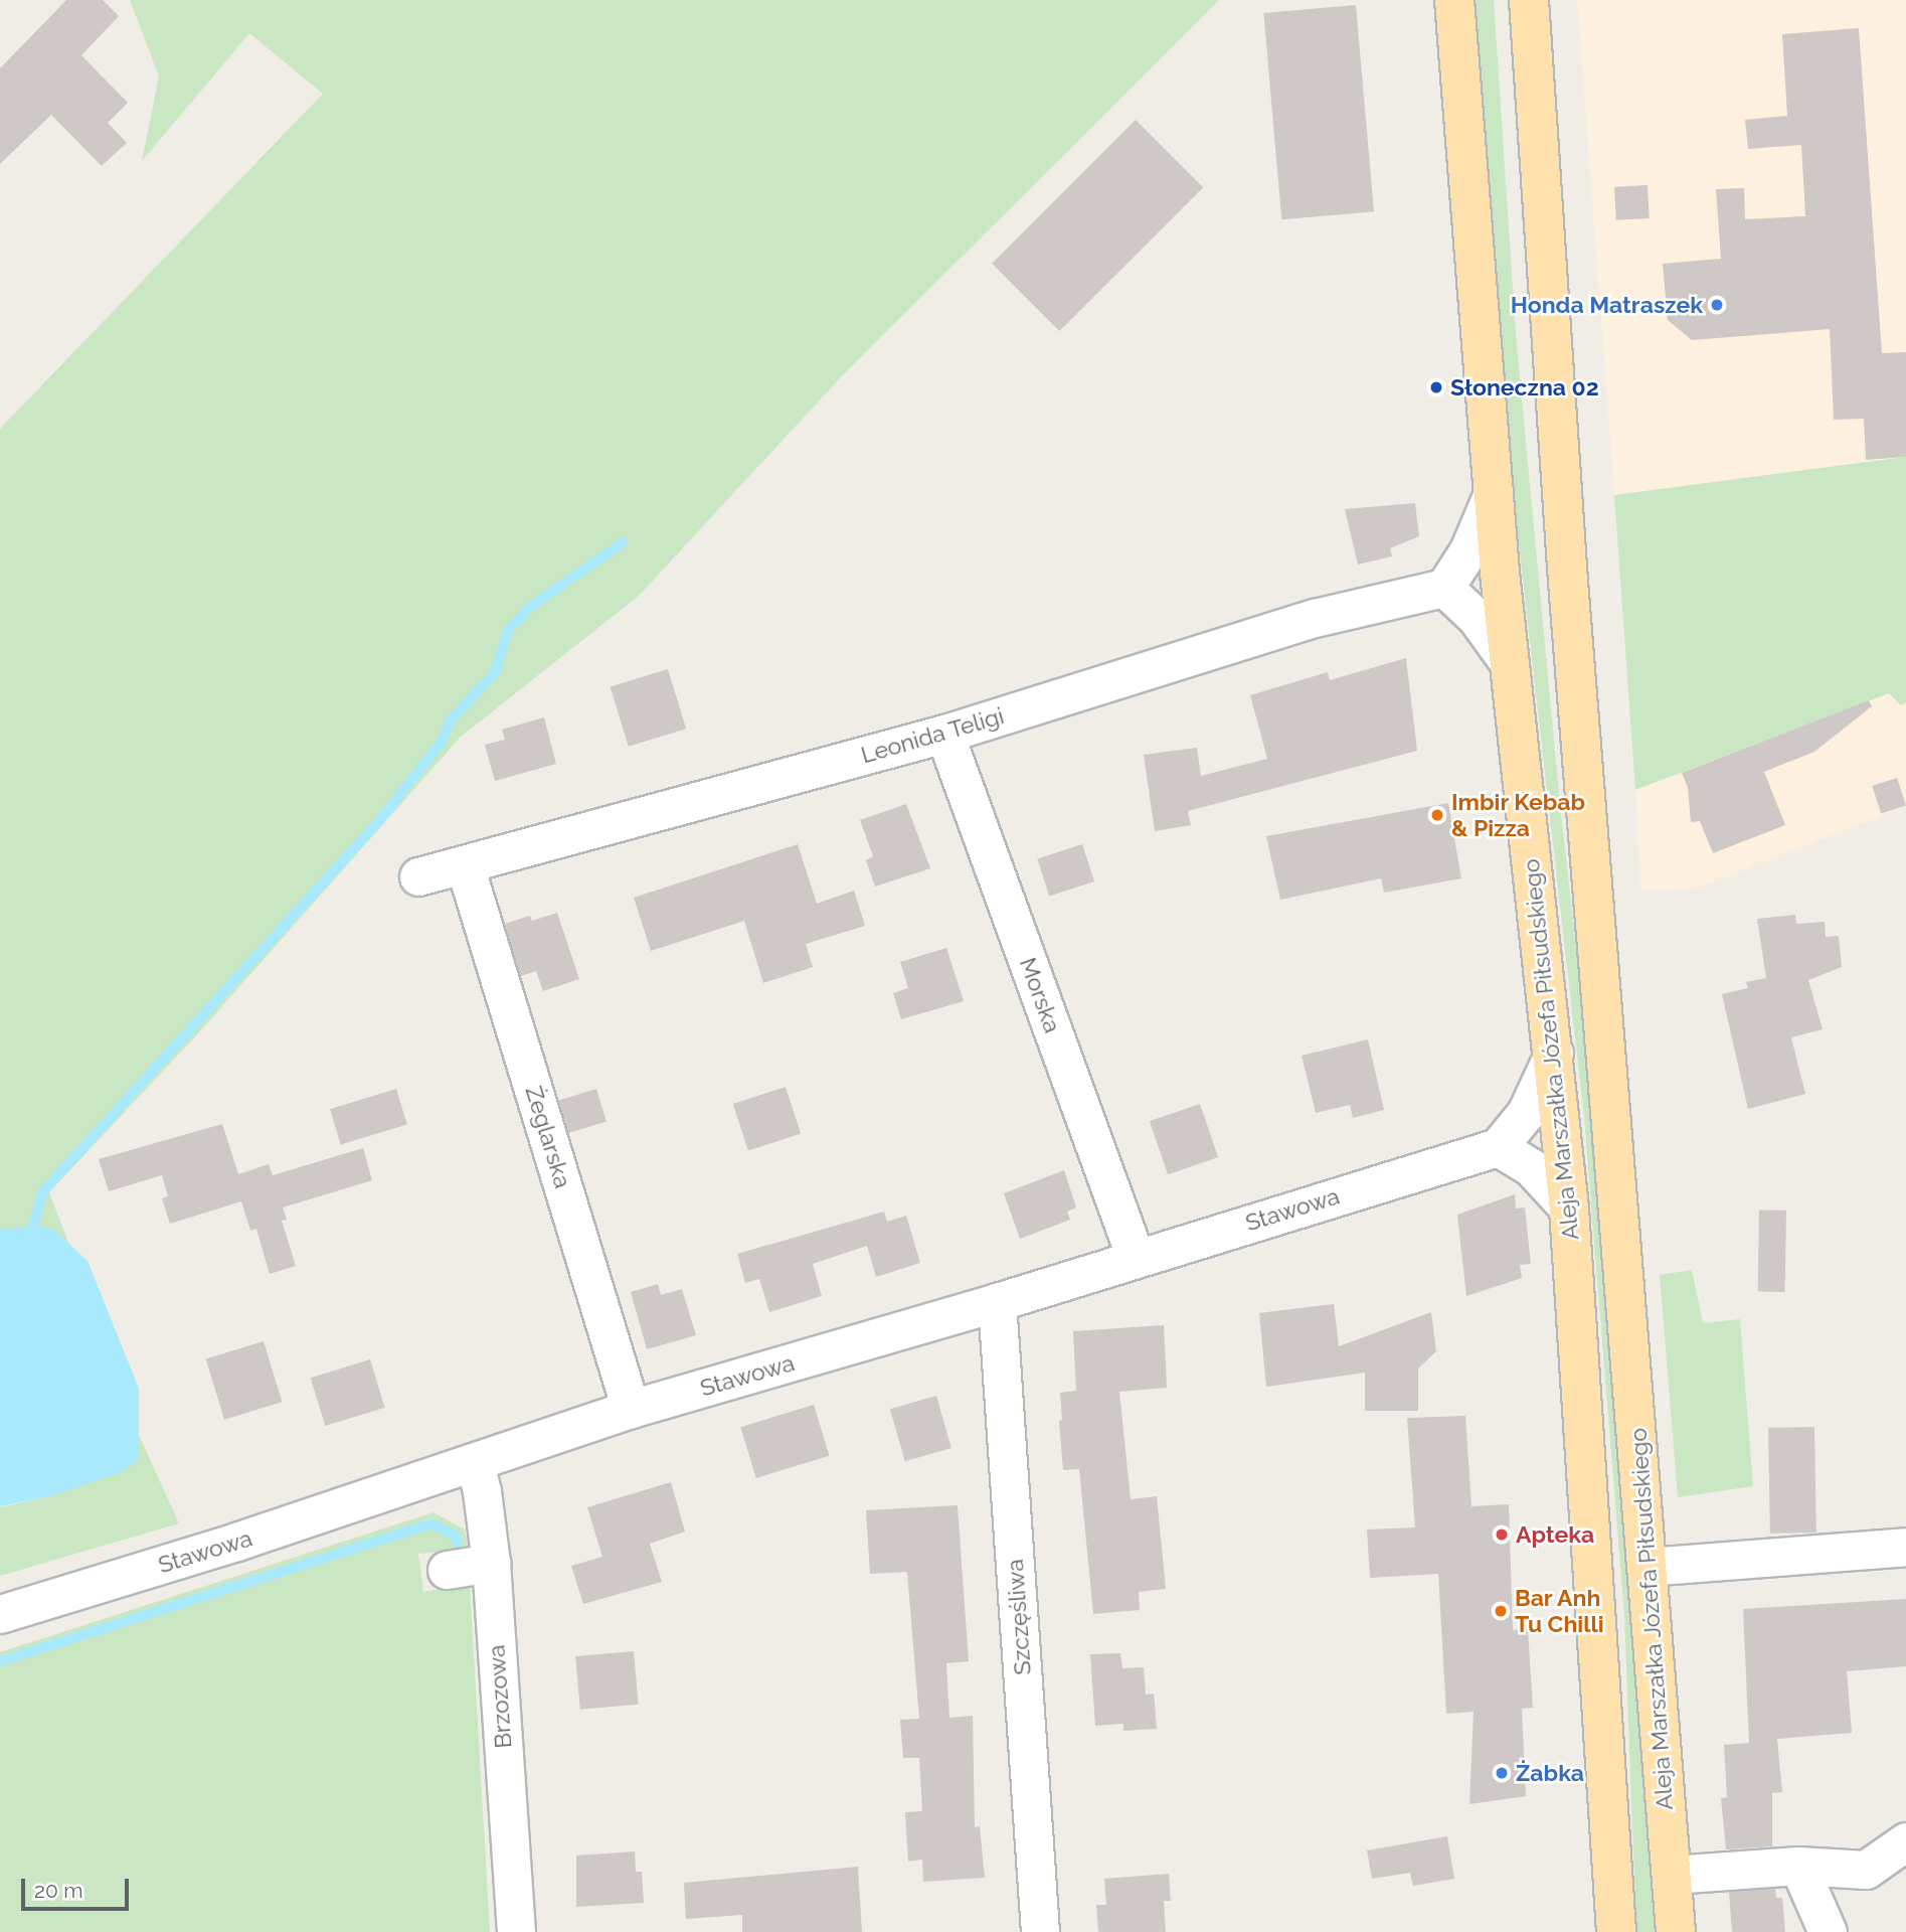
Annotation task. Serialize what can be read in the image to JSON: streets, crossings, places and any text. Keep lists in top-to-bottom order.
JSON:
{
  "streets": {
    "main road": ["Aleja Marszałka Józefa Piłsudskiego"],
    "street": [
      "Leonida Teligi",
      "Morska",
      "Żeglarska",
      "Stawowa",
      "Szczęśliwa",
      "Brzozowa"
    ]
  },
  "crossings": [
    ["Leonida Teligi", "Morska"],
    ["Leonida Teligi", "Żeglarska"],
    ["Morska", "Stawowa"],
    ["Żeglarska", "Stawowa"],
    ["Stawowa", "Szczęśliwa"],
    ["Stawowa", "Brzozowa"]
  ],
  "places": [
    "Honda Matraszek",
    "Słoneczna 02",
    "Imbir Kebab & Pizza",
    "Apteka",
    "Bar Anh Tu Chilli",
    "Żabka"
  ],
  "scale_bar": "20 m"
}
